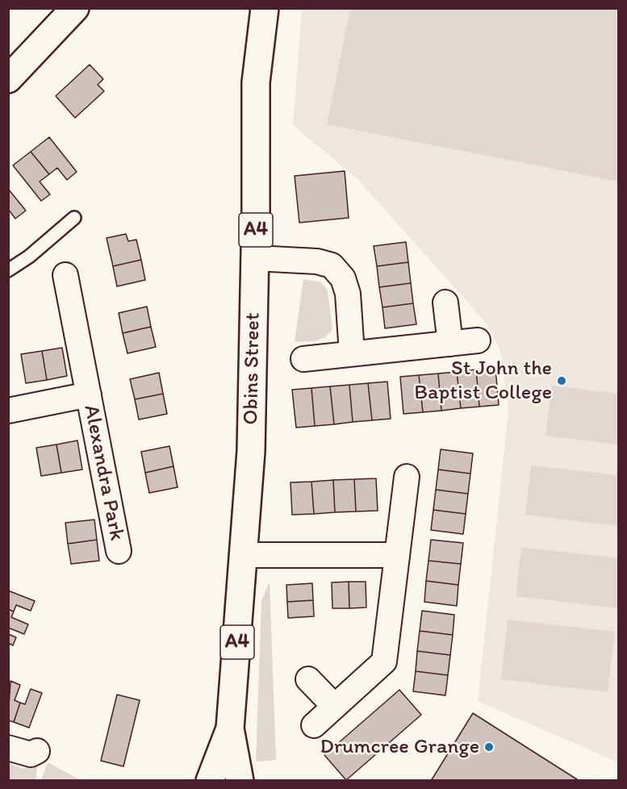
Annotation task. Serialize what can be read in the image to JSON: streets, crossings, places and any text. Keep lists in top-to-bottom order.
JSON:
{
  "streets": {
    "main road": ["A4", "Obins Street"],
    "street": ["Alexandra Park"]
  },
  "places": ["St John the Baptist College", "Drumcree Grange"]
}
